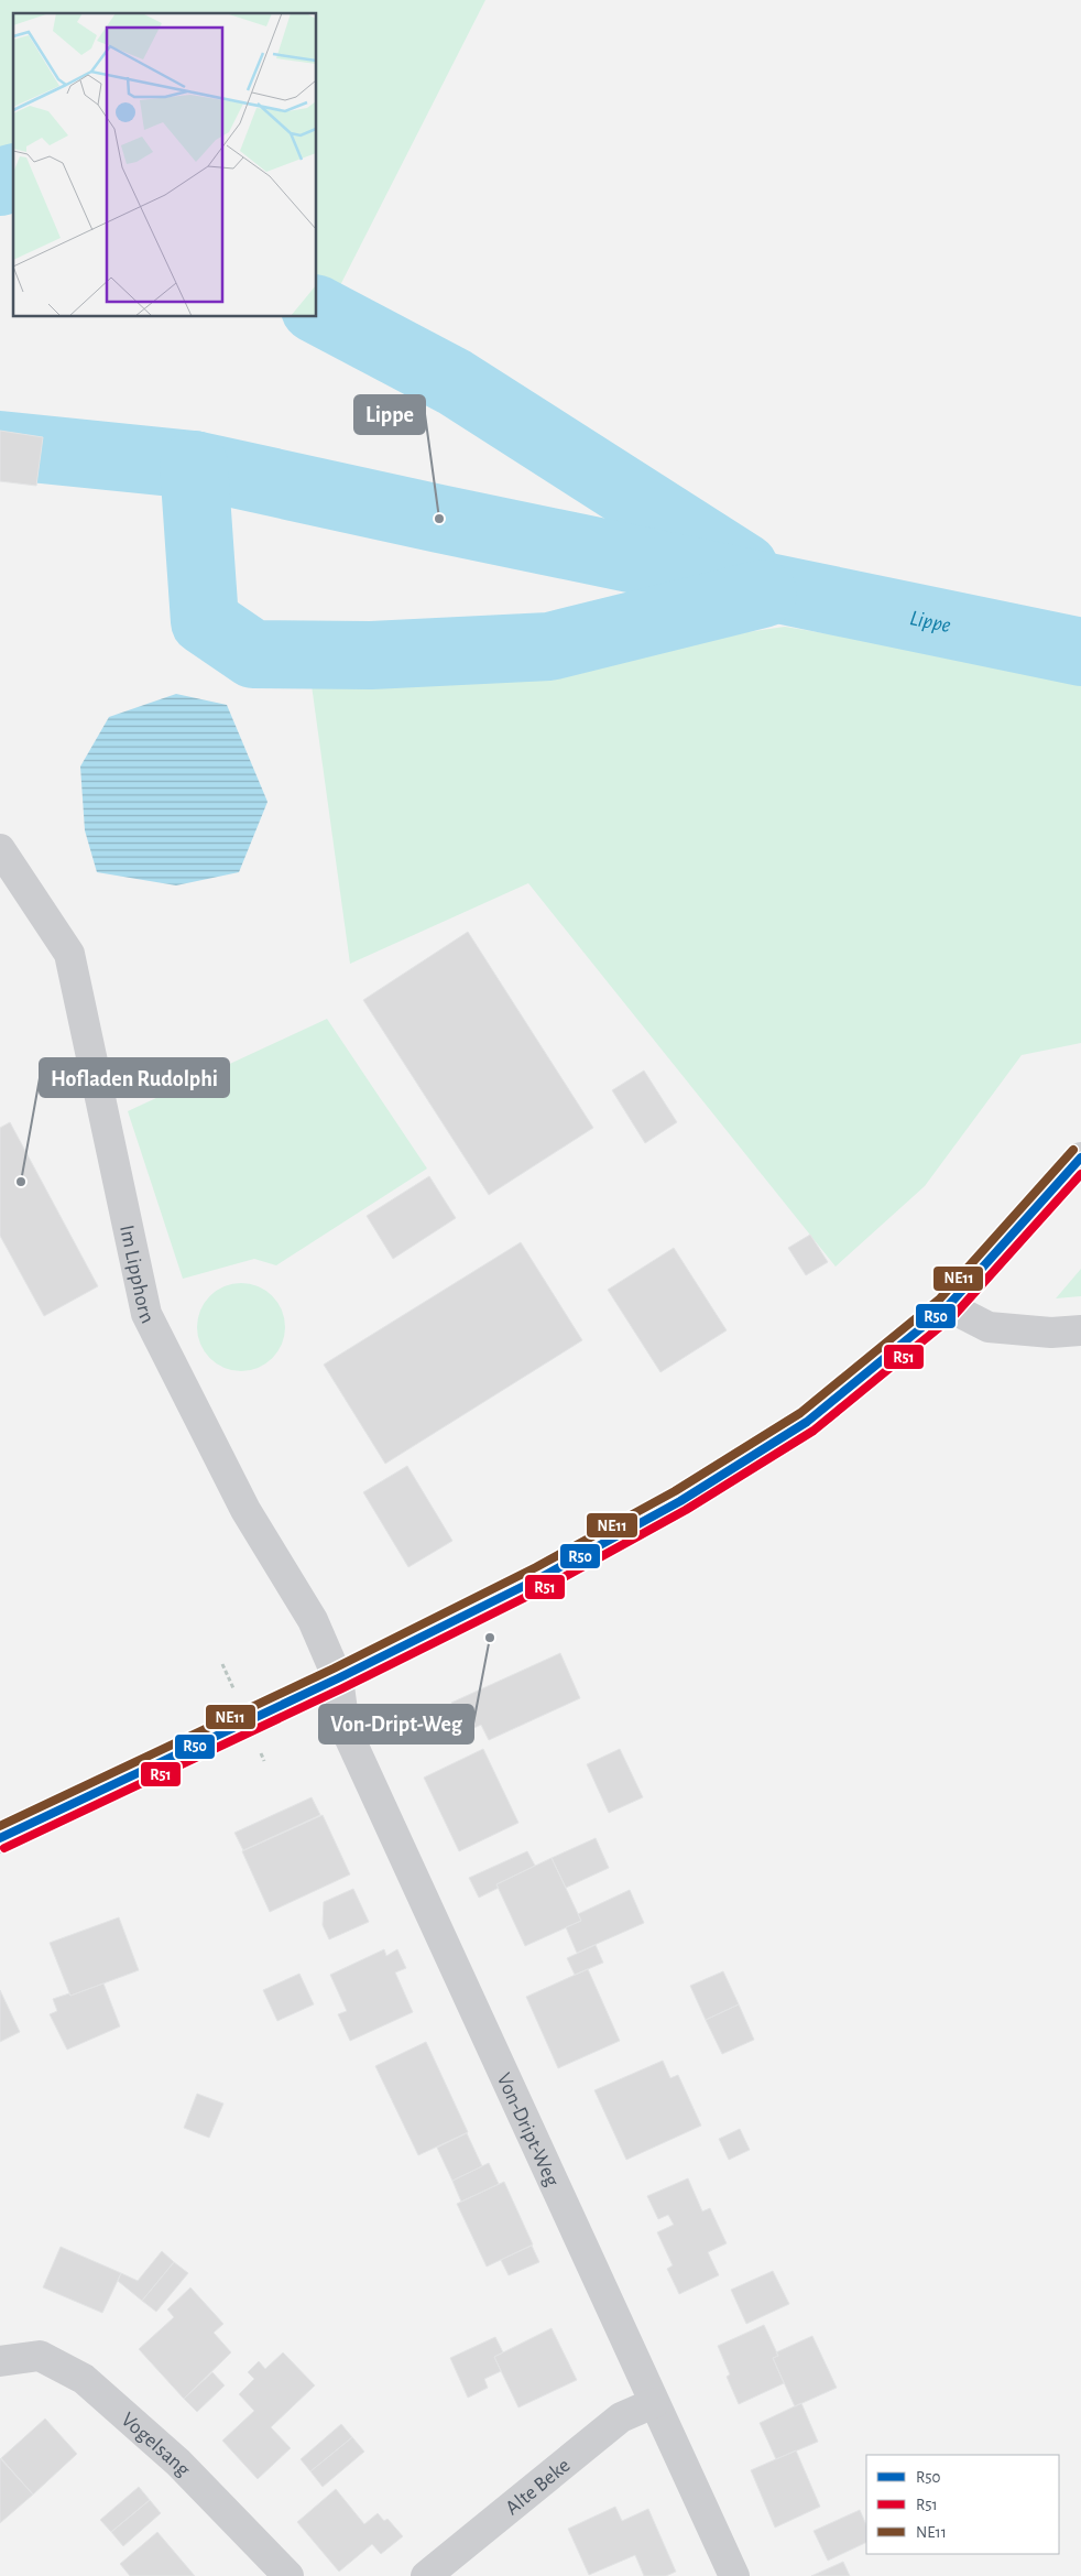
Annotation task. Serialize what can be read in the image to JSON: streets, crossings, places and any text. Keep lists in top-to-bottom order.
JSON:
{
  "streets": {
    "street": [
      "Im Lipphorn",
      "Von-Dript-Weg",
      "Vogelsang",
      "Alte Beke"
    ]
  },
  "crossings": [
    ["Im Lipphorn", "Von-Dript-Weg"],
    ["Von-Dript-Weg", "Alte Beke"]
  ],
  "water": ["Lippe"],
  "places": ["Lippe", "Hofladen Rudolphi", "Von-Dript-Weg"],
  "lines": ["transit line NE11", "transit line R50", "transit line R51"],
  "legend": ["R50", "R51", "NE11"]
}
